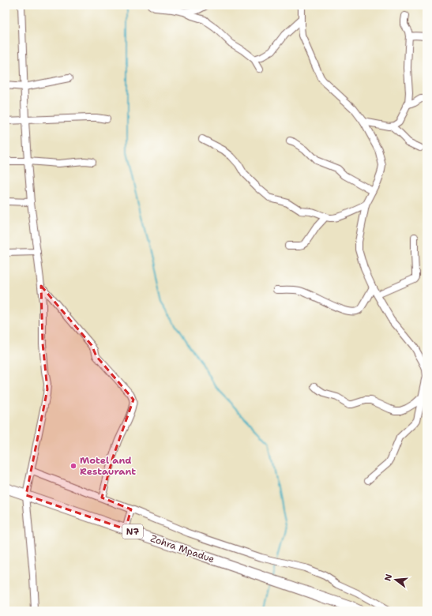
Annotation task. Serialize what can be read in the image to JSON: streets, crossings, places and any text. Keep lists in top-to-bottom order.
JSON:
{
  "streets": {
    "highway": ["N7", "Zohra Mpadue"]
  },
  "places": ["Motel and Restaurant"],
  "north": "left"
}
